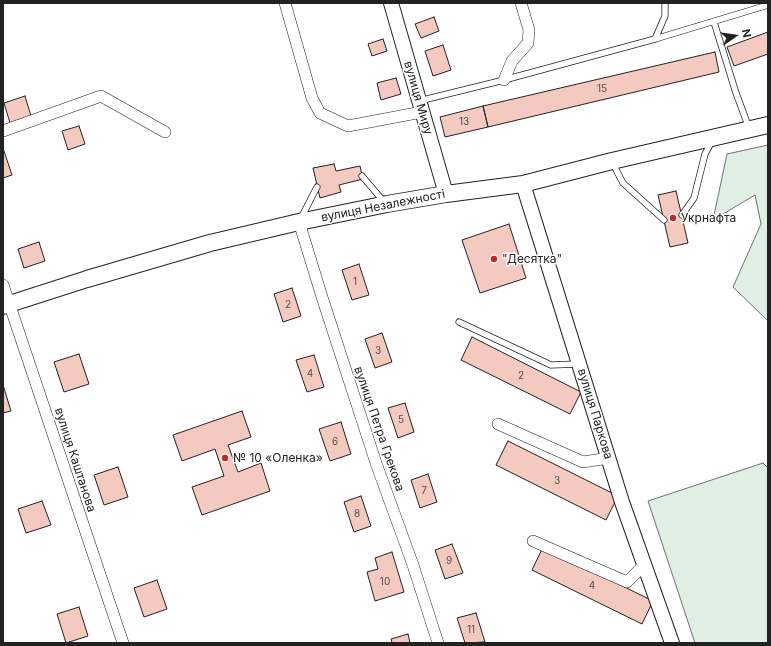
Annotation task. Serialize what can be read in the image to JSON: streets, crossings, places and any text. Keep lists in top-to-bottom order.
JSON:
{
  "streets": {
    "main road": ["вулиця Незалежності"],
    "street": [
      "вулиця Миру",
      "вулиця Паркова",
      "вулиця Петра Грекова",
      "вулиця Каштанова"
    ]
  },
  "crossings": [
    ["вулиця Миру", "вулиця Незалежності"],
    ["вулиця Незалежності", "вулиця Паркова"],
    ["вулиця Незалежності", "вулиця Петра Грекова"],
    ["вулиця Незалежності", "вулиця Каштанова"]
  ],
  "places": ["Укрнафта", "\"Десятка\"", "№ 10 «Оленка»"],
  "house_numbers": [
    "15",
    "13",
    "1",
    "2",
    "3",
    "4",
    "2",
    "5",
    "6",
    "3",
    "7",
    "8",
    "9",
    "10",
    "4",
    "11"
  ],
  "north": "right"
}
